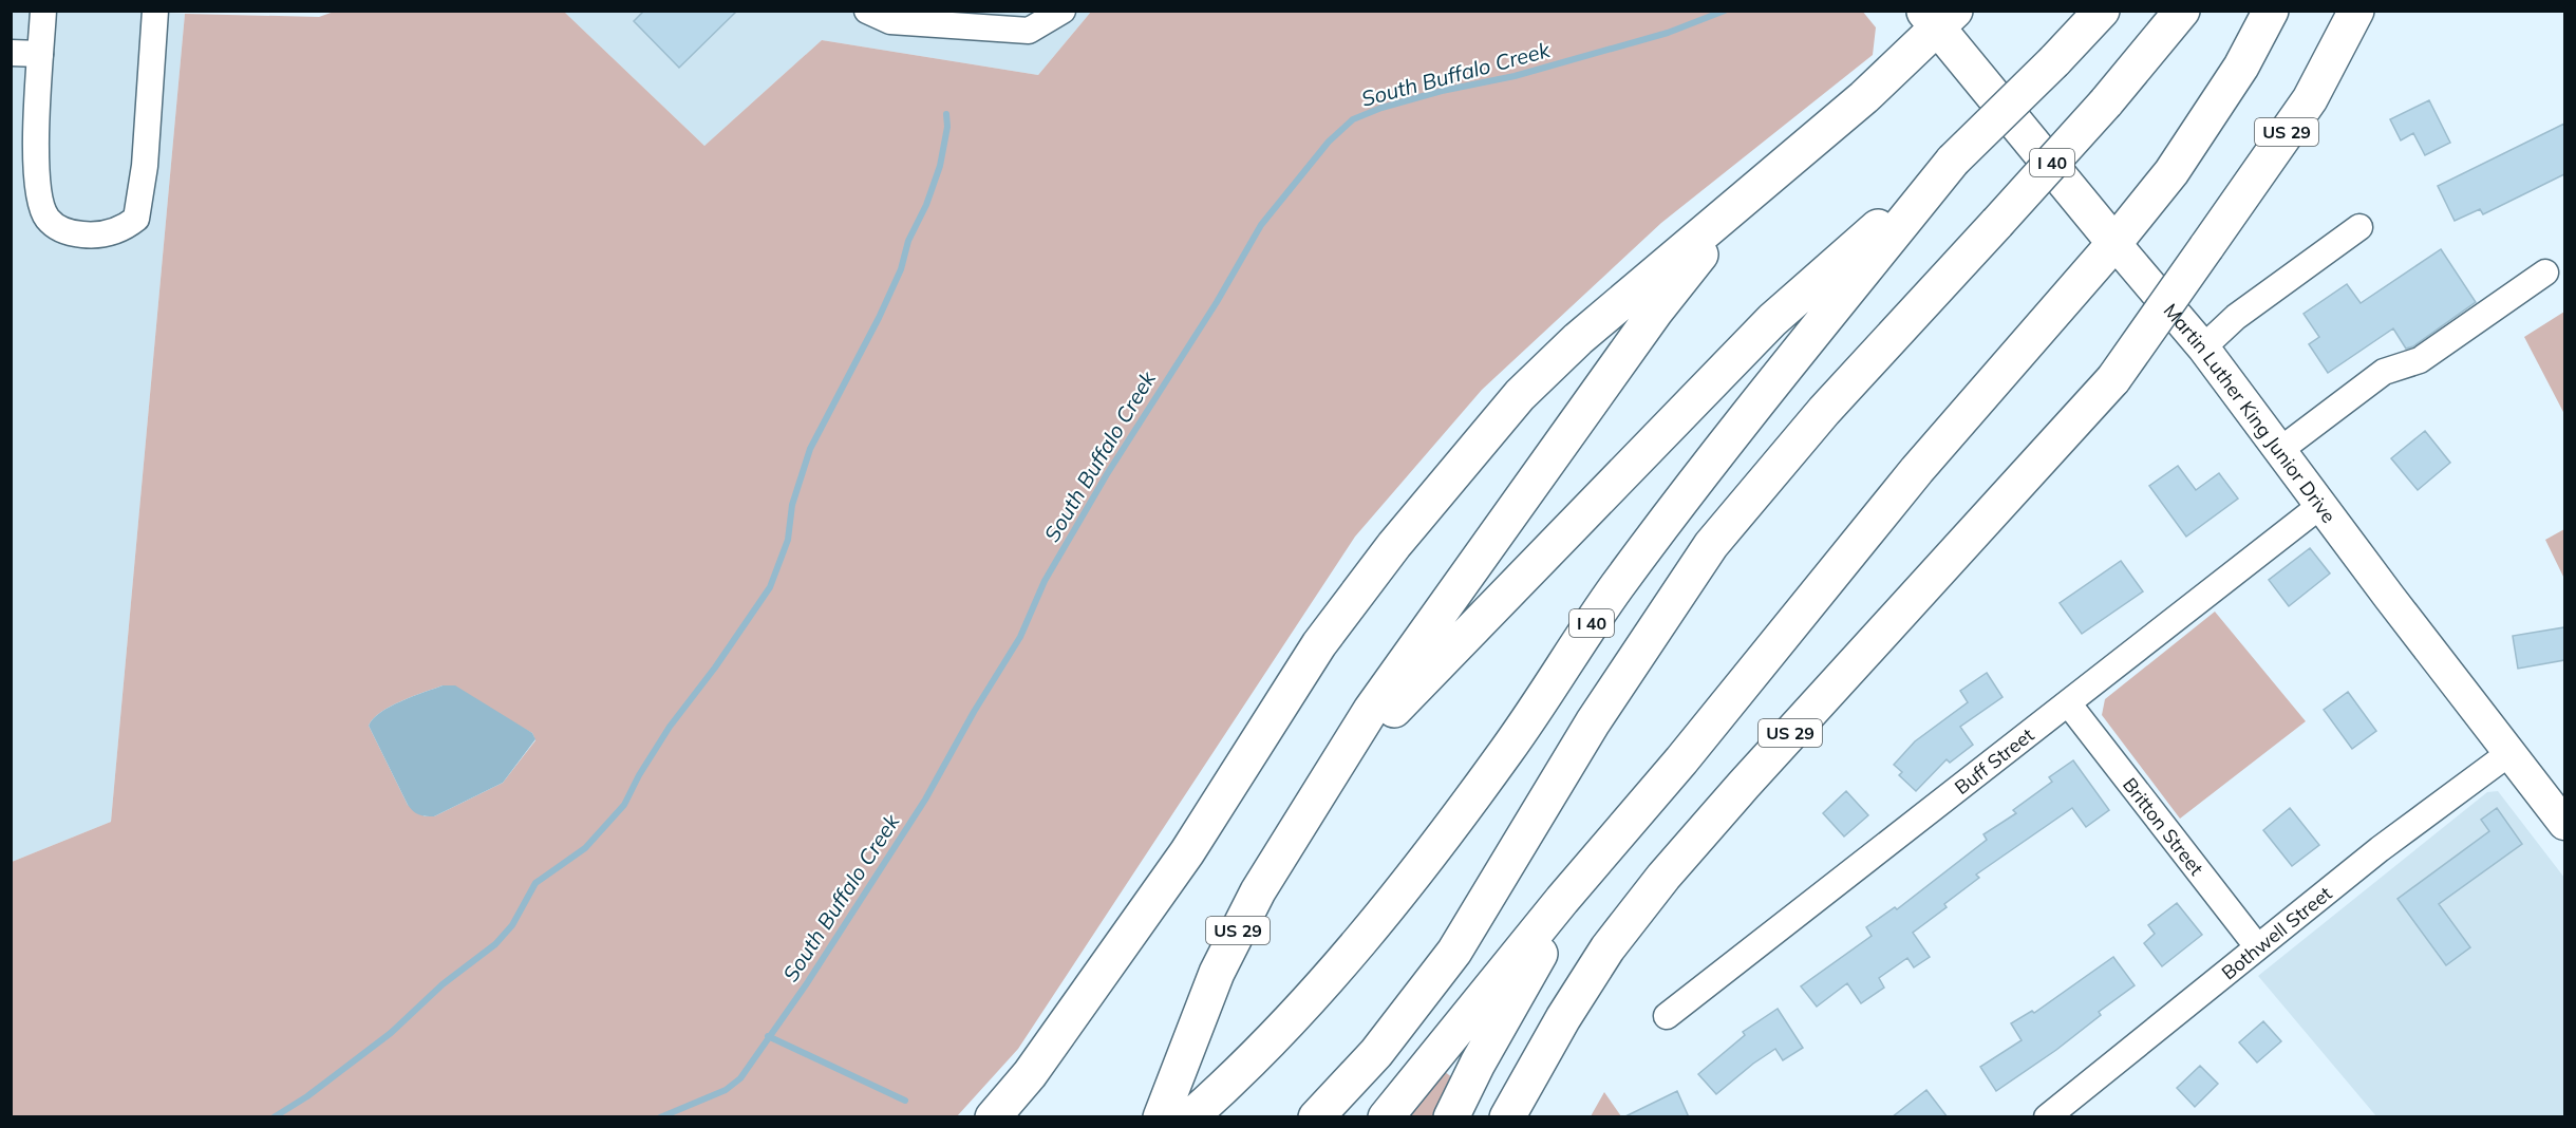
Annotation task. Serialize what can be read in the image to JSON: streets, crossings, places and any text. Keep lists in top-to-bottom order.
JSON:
{
  "streets": {
    "highway": ["US 29", "I 40", "Martin Luther King Junior Drive"],
    "street": ["Buff Street", "Britton Street", "Bothwell Street"]
  },
  "crossings": [
    ["US 29", "I 40"],
    ["Martin Luther King Junior Drive", "Buff Street"],
    ["Martin Luther King Junior Drive", "Bothwell Street"],
    ["Buff Street", "Britton Street"],
    ["Britton Street", "Bothwell Street"]
  ],
  "water": ["South Buffalo Creek"]
}
